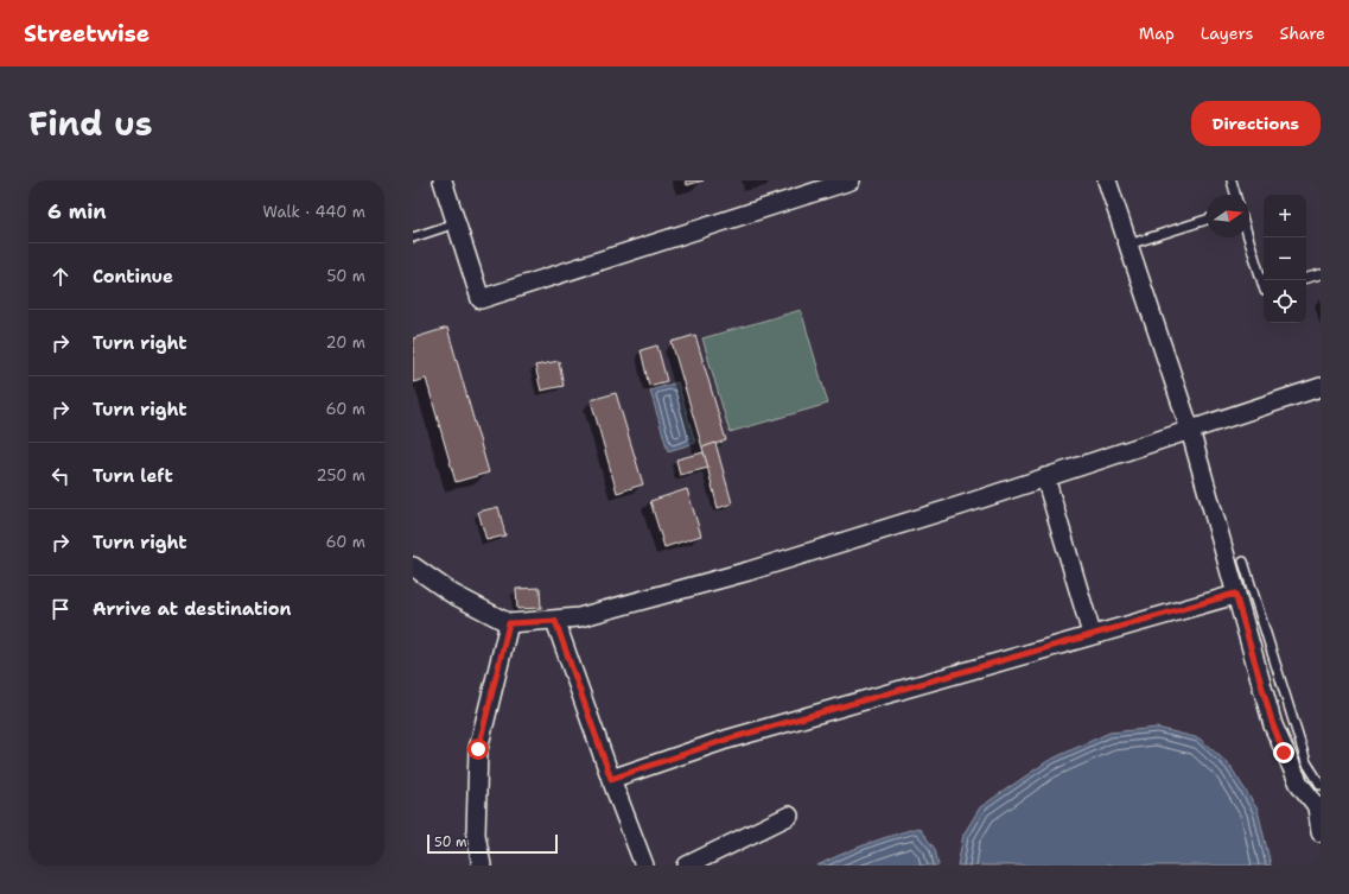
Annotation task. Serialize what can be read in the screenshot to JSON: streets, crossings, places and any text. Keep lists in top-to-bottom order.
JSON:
{
  "scale_bar": "50 m",
  "north": "right",
  "page": {
    "header": "Streetwise",
    "nav": ["Map", "Layers", "Share"],
    "title": "Find us",
    "buttons": "Directions",
    "heading": ["6 min", "Walk · 440 m"],
    "map_buttons": ["+", "−"],
    "list": [
      ["Continue", "50 m"],
      ["Turn right", "20 m"],
      ["Turn right", "60 m"],
      ["Turn left", "250 m"],
      ["Turn right", "60 m"],
      "Arrive at destination"
    ],
    "scale": "50 m"
  }
}
